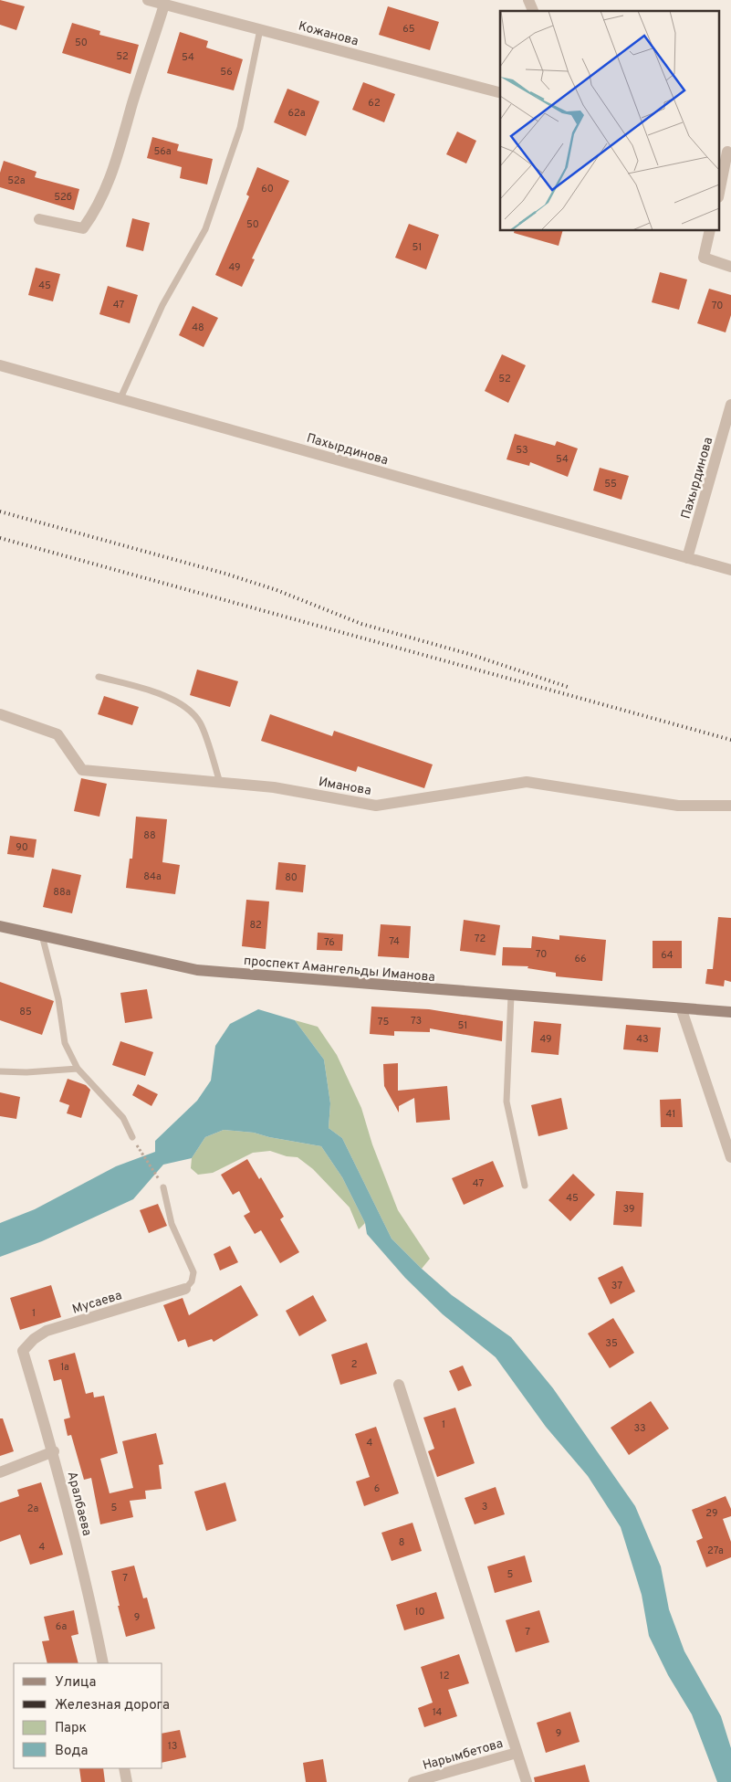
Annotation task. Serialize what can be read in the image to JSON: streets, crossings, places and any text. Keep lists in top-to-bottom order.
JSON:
{
  "streets": {
    "main road": ["проспект Амангельды Иманова"],
    "street": [
      "Кожанова",
      "Пахырдинова",
      "Иманова",
      "Мусаева",
      "Аралбаева",
      "Нарымбетова"
    ]
  },
  "crossings": [
    ["Мусаева", "Аралбаева"]
  ],
  "house_numbers": [
    "65",
    "50",
    "52",
    "54",
    "56",
    "62",
    "62а",
    "56а",
    "52а",
    "60",
    "52б",
    "50",
    "51",
    "49",
    "45",
    "47",
    "70",
    "48",
    "52",
    "53",
    "54",
    "55",
    "88",
    "90",
    "84а",
    "80",
    "88а",
    "82",
    "72",
    "74",
    "76",
    "70",
    "64",
    "66",
    "85",
    "73",
    "75",
    "51",
    "49",
    "43",
    "41",
    "47",
    "45",
    "39",
    "37",
    "1",
    "35",
    "2",
    "1а",
    "1",
    "33",
    "4",
    "6",
    "3",
    "5",
    "2а",
    "29",
    "8",
    "4",
    "27а",
    "5",
    "7",
    "10",
    "9",
    "6а",
    "7",
    "12",
    "14",
    "9",
    "13"
  ],
  "legend": [
    "Улица",
    "Железная дорога",
    "Парк",
    "Вода"
  ]
}
